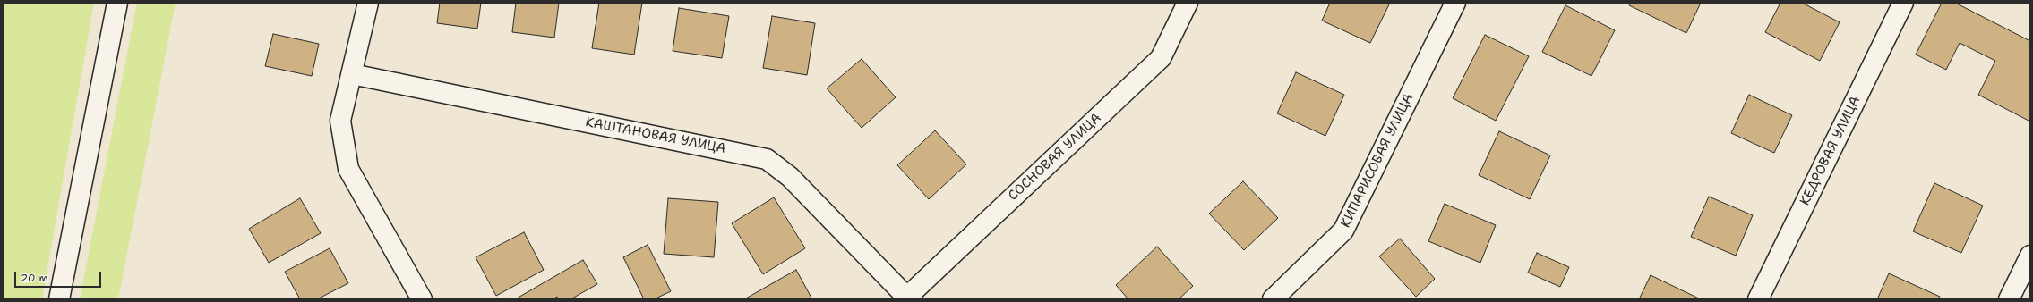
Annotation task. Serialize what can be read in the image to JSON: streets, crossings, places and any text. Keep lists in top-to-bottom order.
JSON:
{
  "streets": {
    "street": [
      "КАШТАНОВАЯ УЛИЦА",
      "КЕДРОВАЯ УЛИЦА",
      "СОСНОВАЯ УЛИЦА",
      "КИПАРИСОВАЯ УЛИЦА"
    ]
  },
  "crossings": [
    ["КАШТАНОВАЯ УЛИЦА", "СОСНОВАЯ УЛИЦА"]
  ],
  "scale_bar": "20 m"
}
